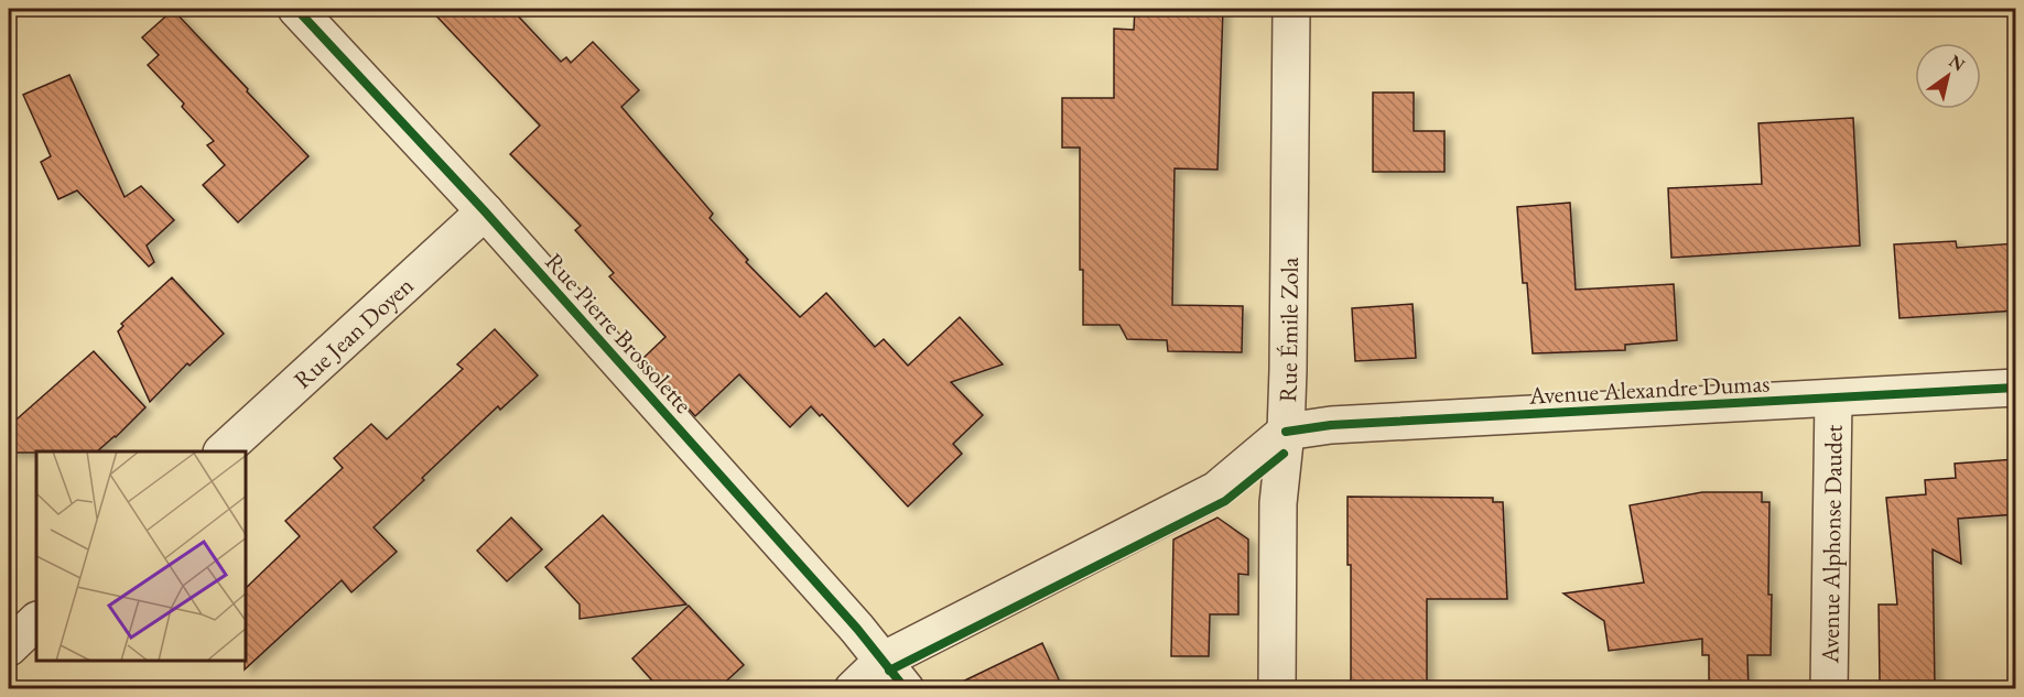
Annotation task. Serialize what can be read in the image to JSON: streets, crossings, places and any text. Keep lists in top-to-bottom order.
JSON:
{
  "streets": {
    "street": [
      "Rue Émile Zola",
      "Rue Jean Doyen",
      "Rue Pierre Brossolette",
      "Avenue Alexandre Dumas",
      "Avenue Alphonse Daudet"
    ]
  },
  "crossings": [
    ["Rue Émile Zola", "Avenue Alexandre Dumas"],
    ["Rue Jean Doyen", "Rue Pierre Brossolette"],
    ["Avenue Alexandre Dumas", "Avenue Alphonse Daudet"]
  ],
  "north": "top right"
}
